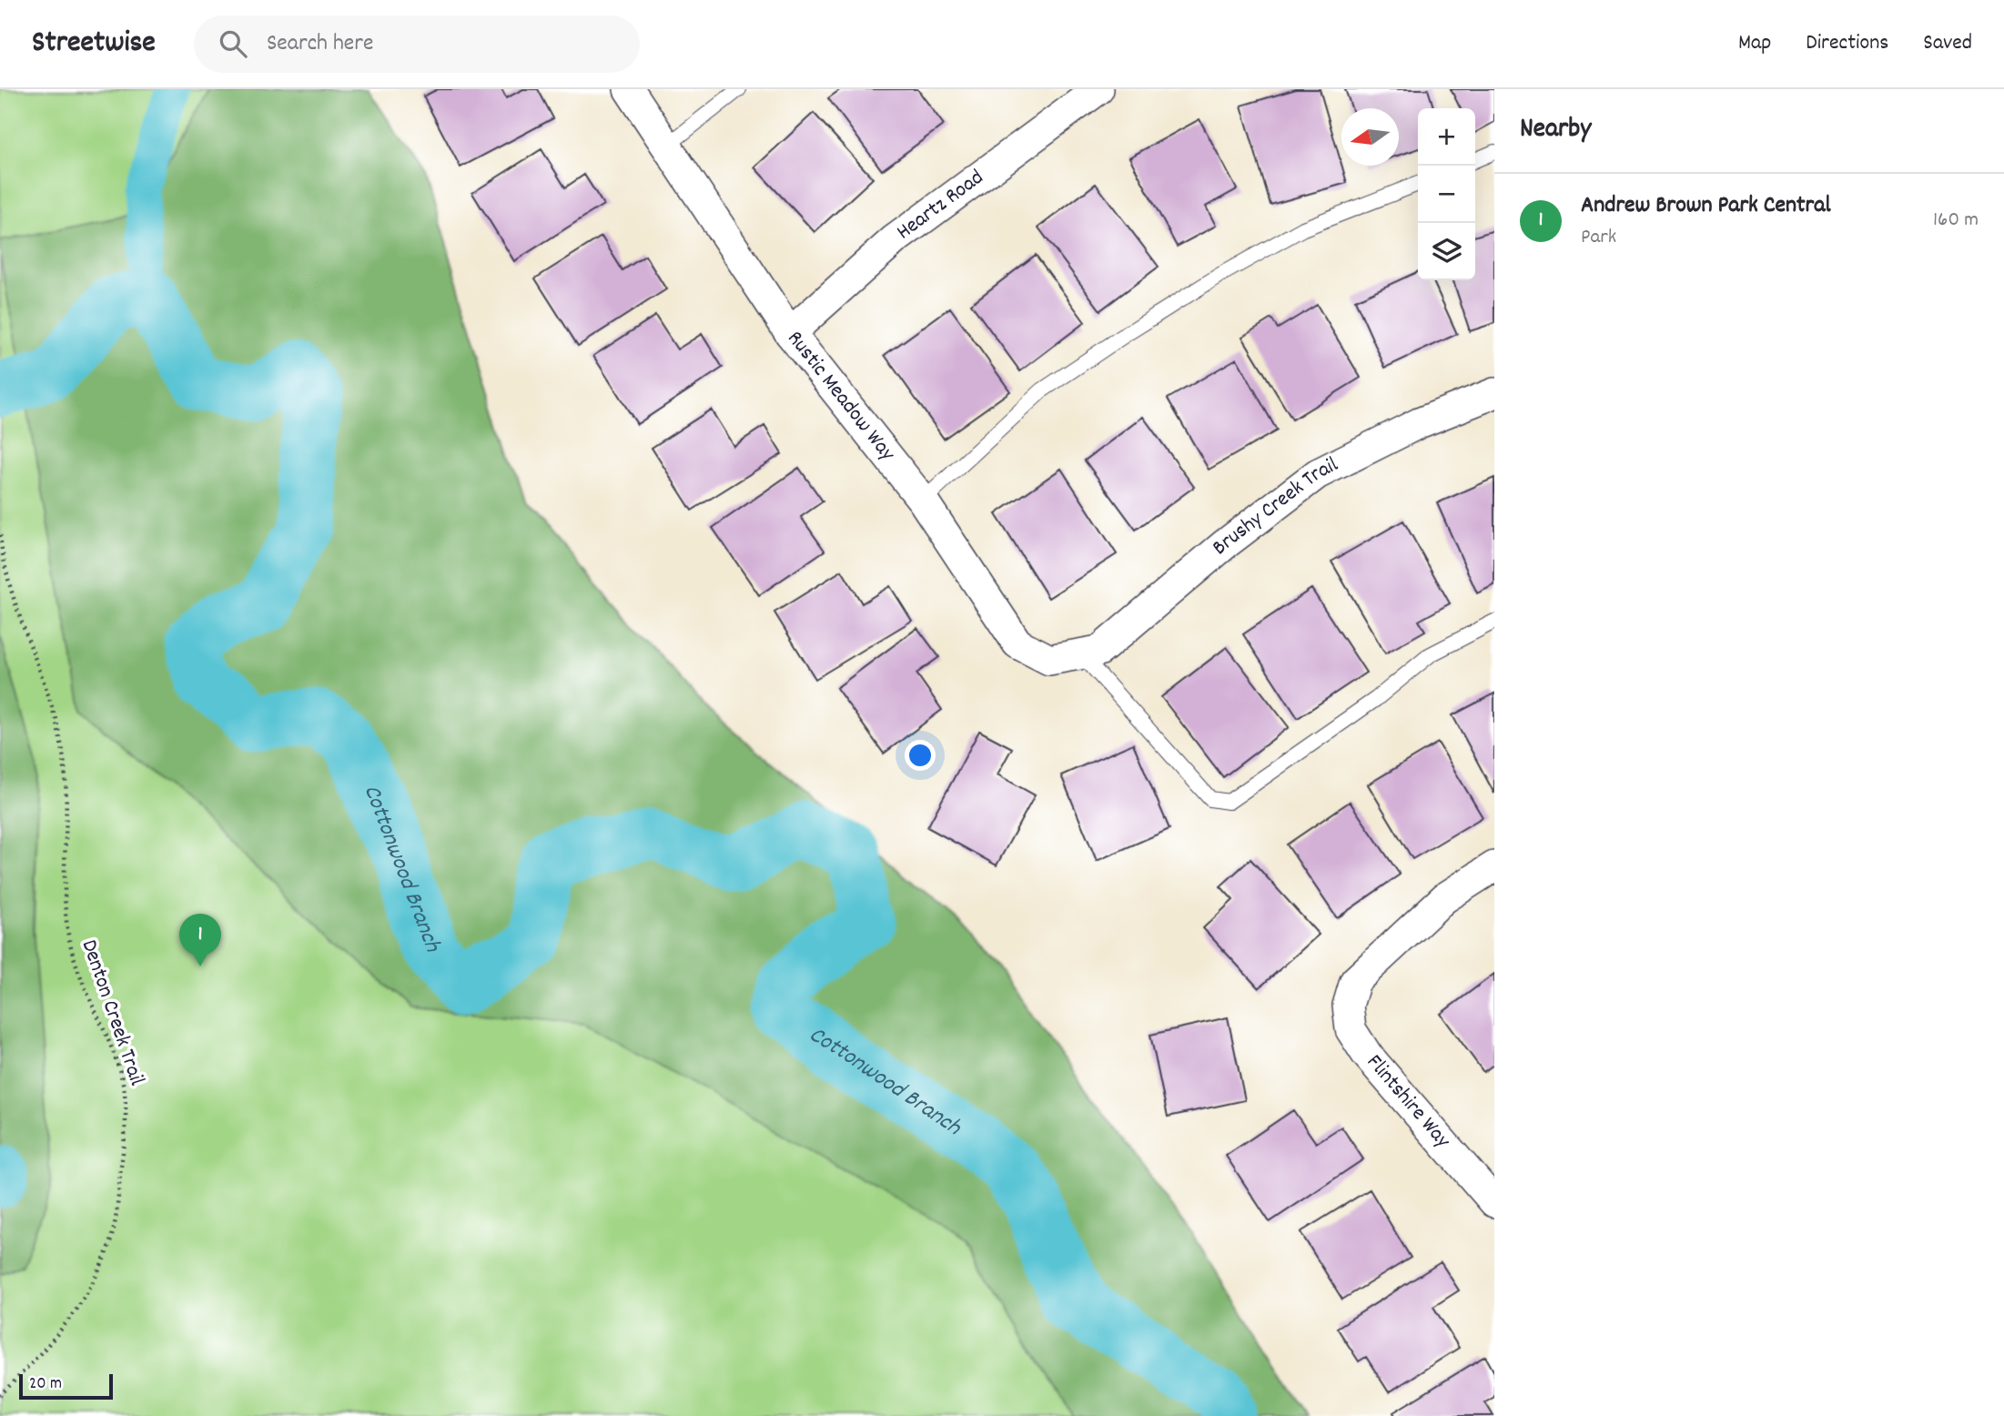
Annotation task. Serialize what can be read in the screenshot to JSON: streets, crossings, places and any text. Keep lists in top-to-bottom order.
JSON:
{
  "streets": {
    "street": [
      "Heartz Road",
      "Rustic Meadow Way",
      "Brushy Creek Trail",
      "Flintshire Way"
    ],
    "path": ["Denton Creek Trail"]
  },
  "crossings": [
    ["Heartz Road", "Rustic Meadow Way"],
    ["Rustic Meadow Way", "Brushy Creek Trail"]
  ],
  "water": ["Cottonwood Branch"],
  "scale_bar": "20 m",
  "north": "left",
  "page": {
    "header": "Streetwise",
    "search": "Search here",
    "nav": ["Map", "Directions", "Saved"],
    "heading": "Nearby",
    "map_buttons": ["+", "−"],
    "list": [
      {
        "mark": "1",
        "name": "Andrew Brown Park Central",
        "note": "Park",
        "value": "160 m"
      }
    ],
    "pins": "1",
    "scale": "20 m"
  }
}
